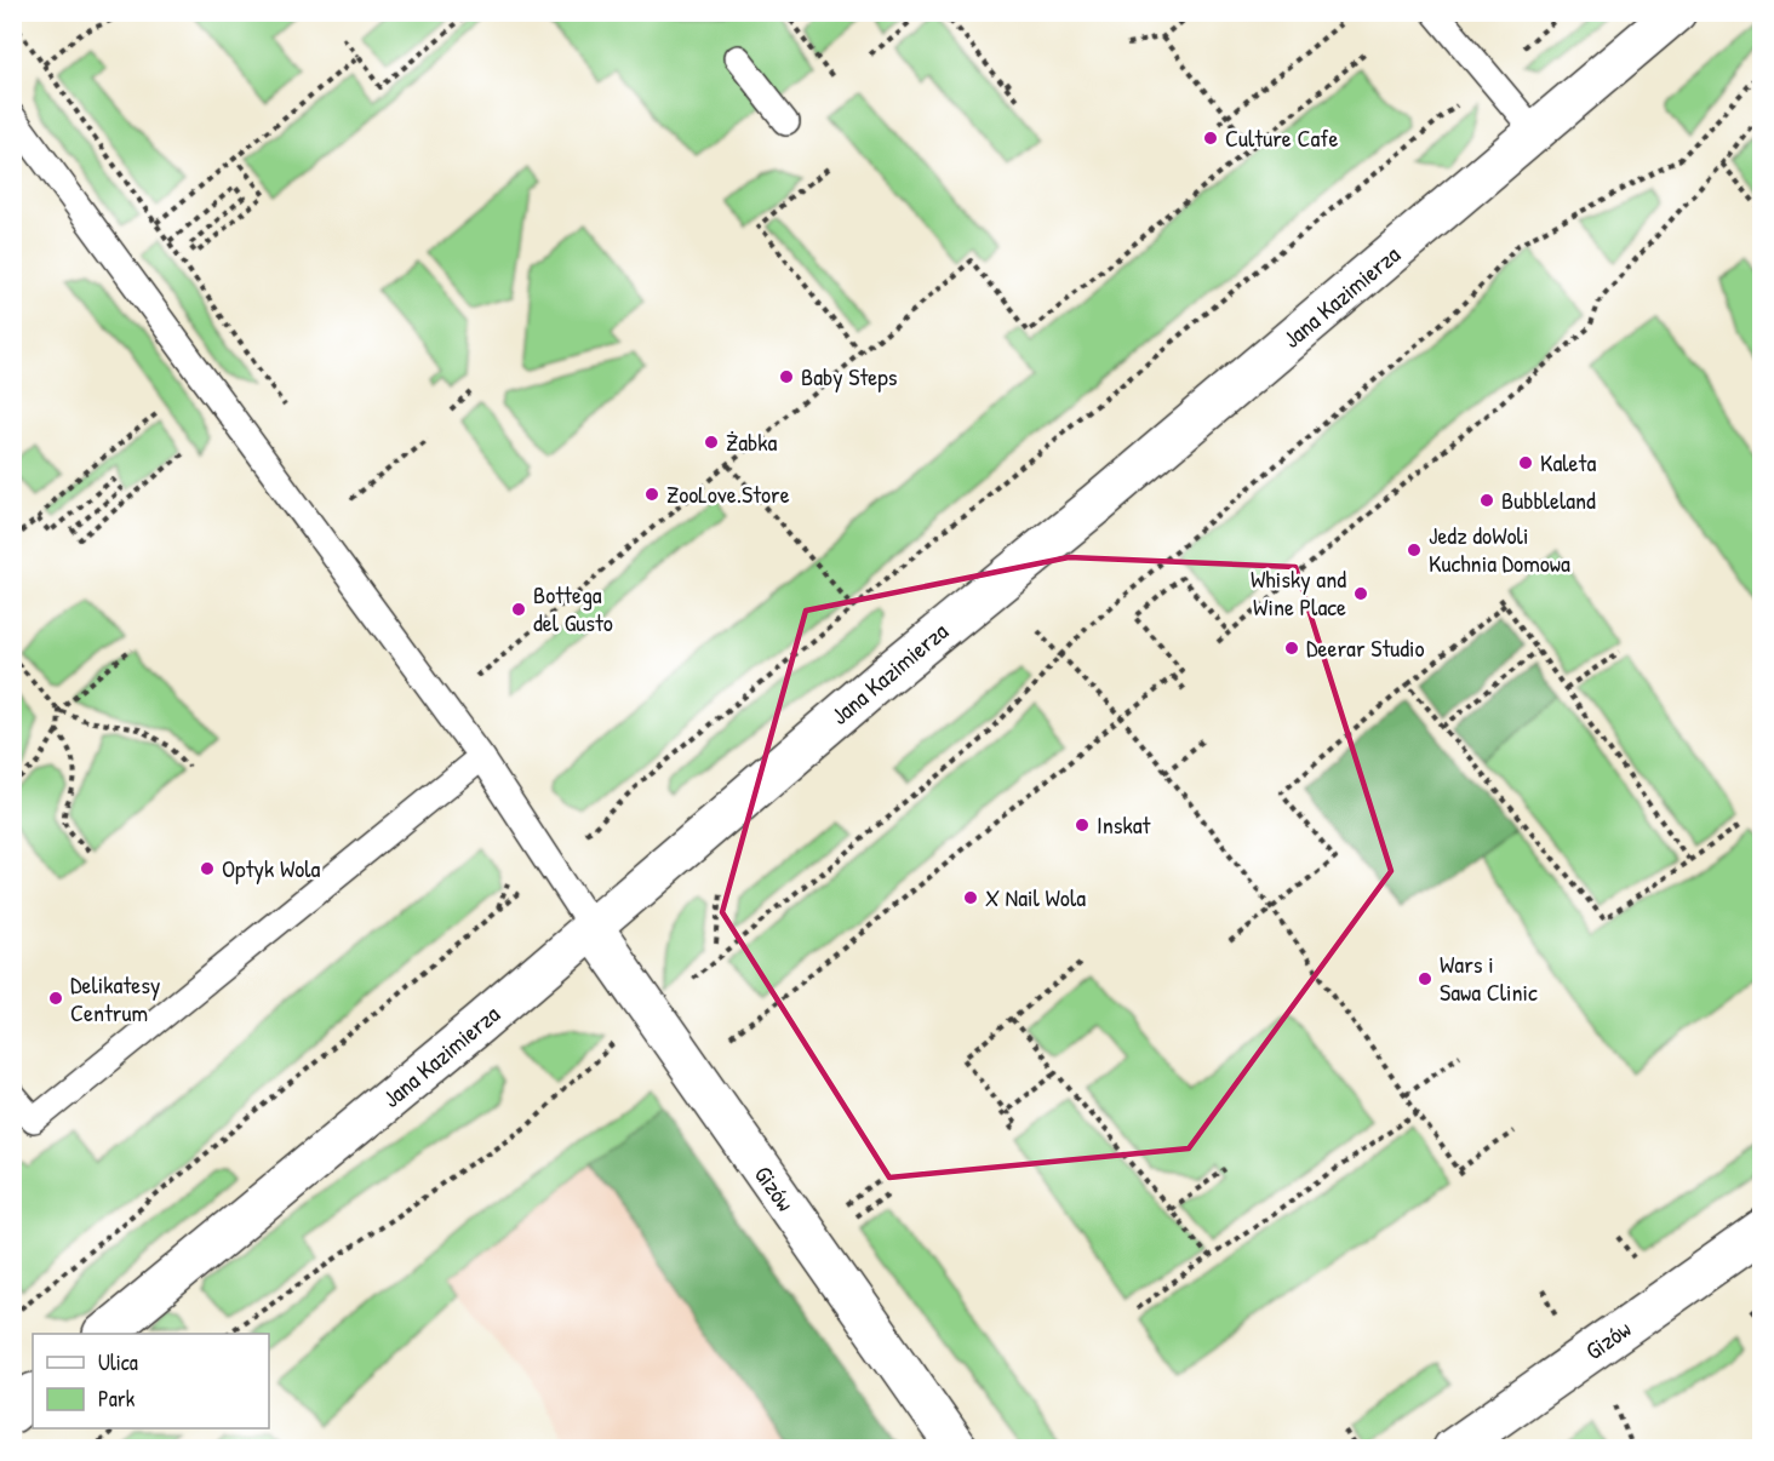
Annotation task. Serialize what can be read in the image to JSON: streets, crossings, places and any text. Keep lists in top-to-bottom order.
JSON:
{
  "streets": {
    "street": ["Jana Kazimierza", "Gizów"]
  },
  "crossings": [
    ["Jana Kazimierza", "Gizów"]
  ],
  "places": [
    "Culture Cafe",
    "Baby Steps",
    "Żabka",
    "Kaleta",
    "ZooLove.Store",
    "Bubbleland",
    "Jedz doWoli Kuchnia Domowa",
    "Whisky and Wine Place",
    "Bottega del Gusto",
    "Deerar Studio",
    "Inskat",
    "Optyk Wola",
    "X Nail Wola",
    "Wars i Sawa Clinic",
    "Delikatesy Centrum"
  ],
  "legend": ["Ulica", "Park"]
}
